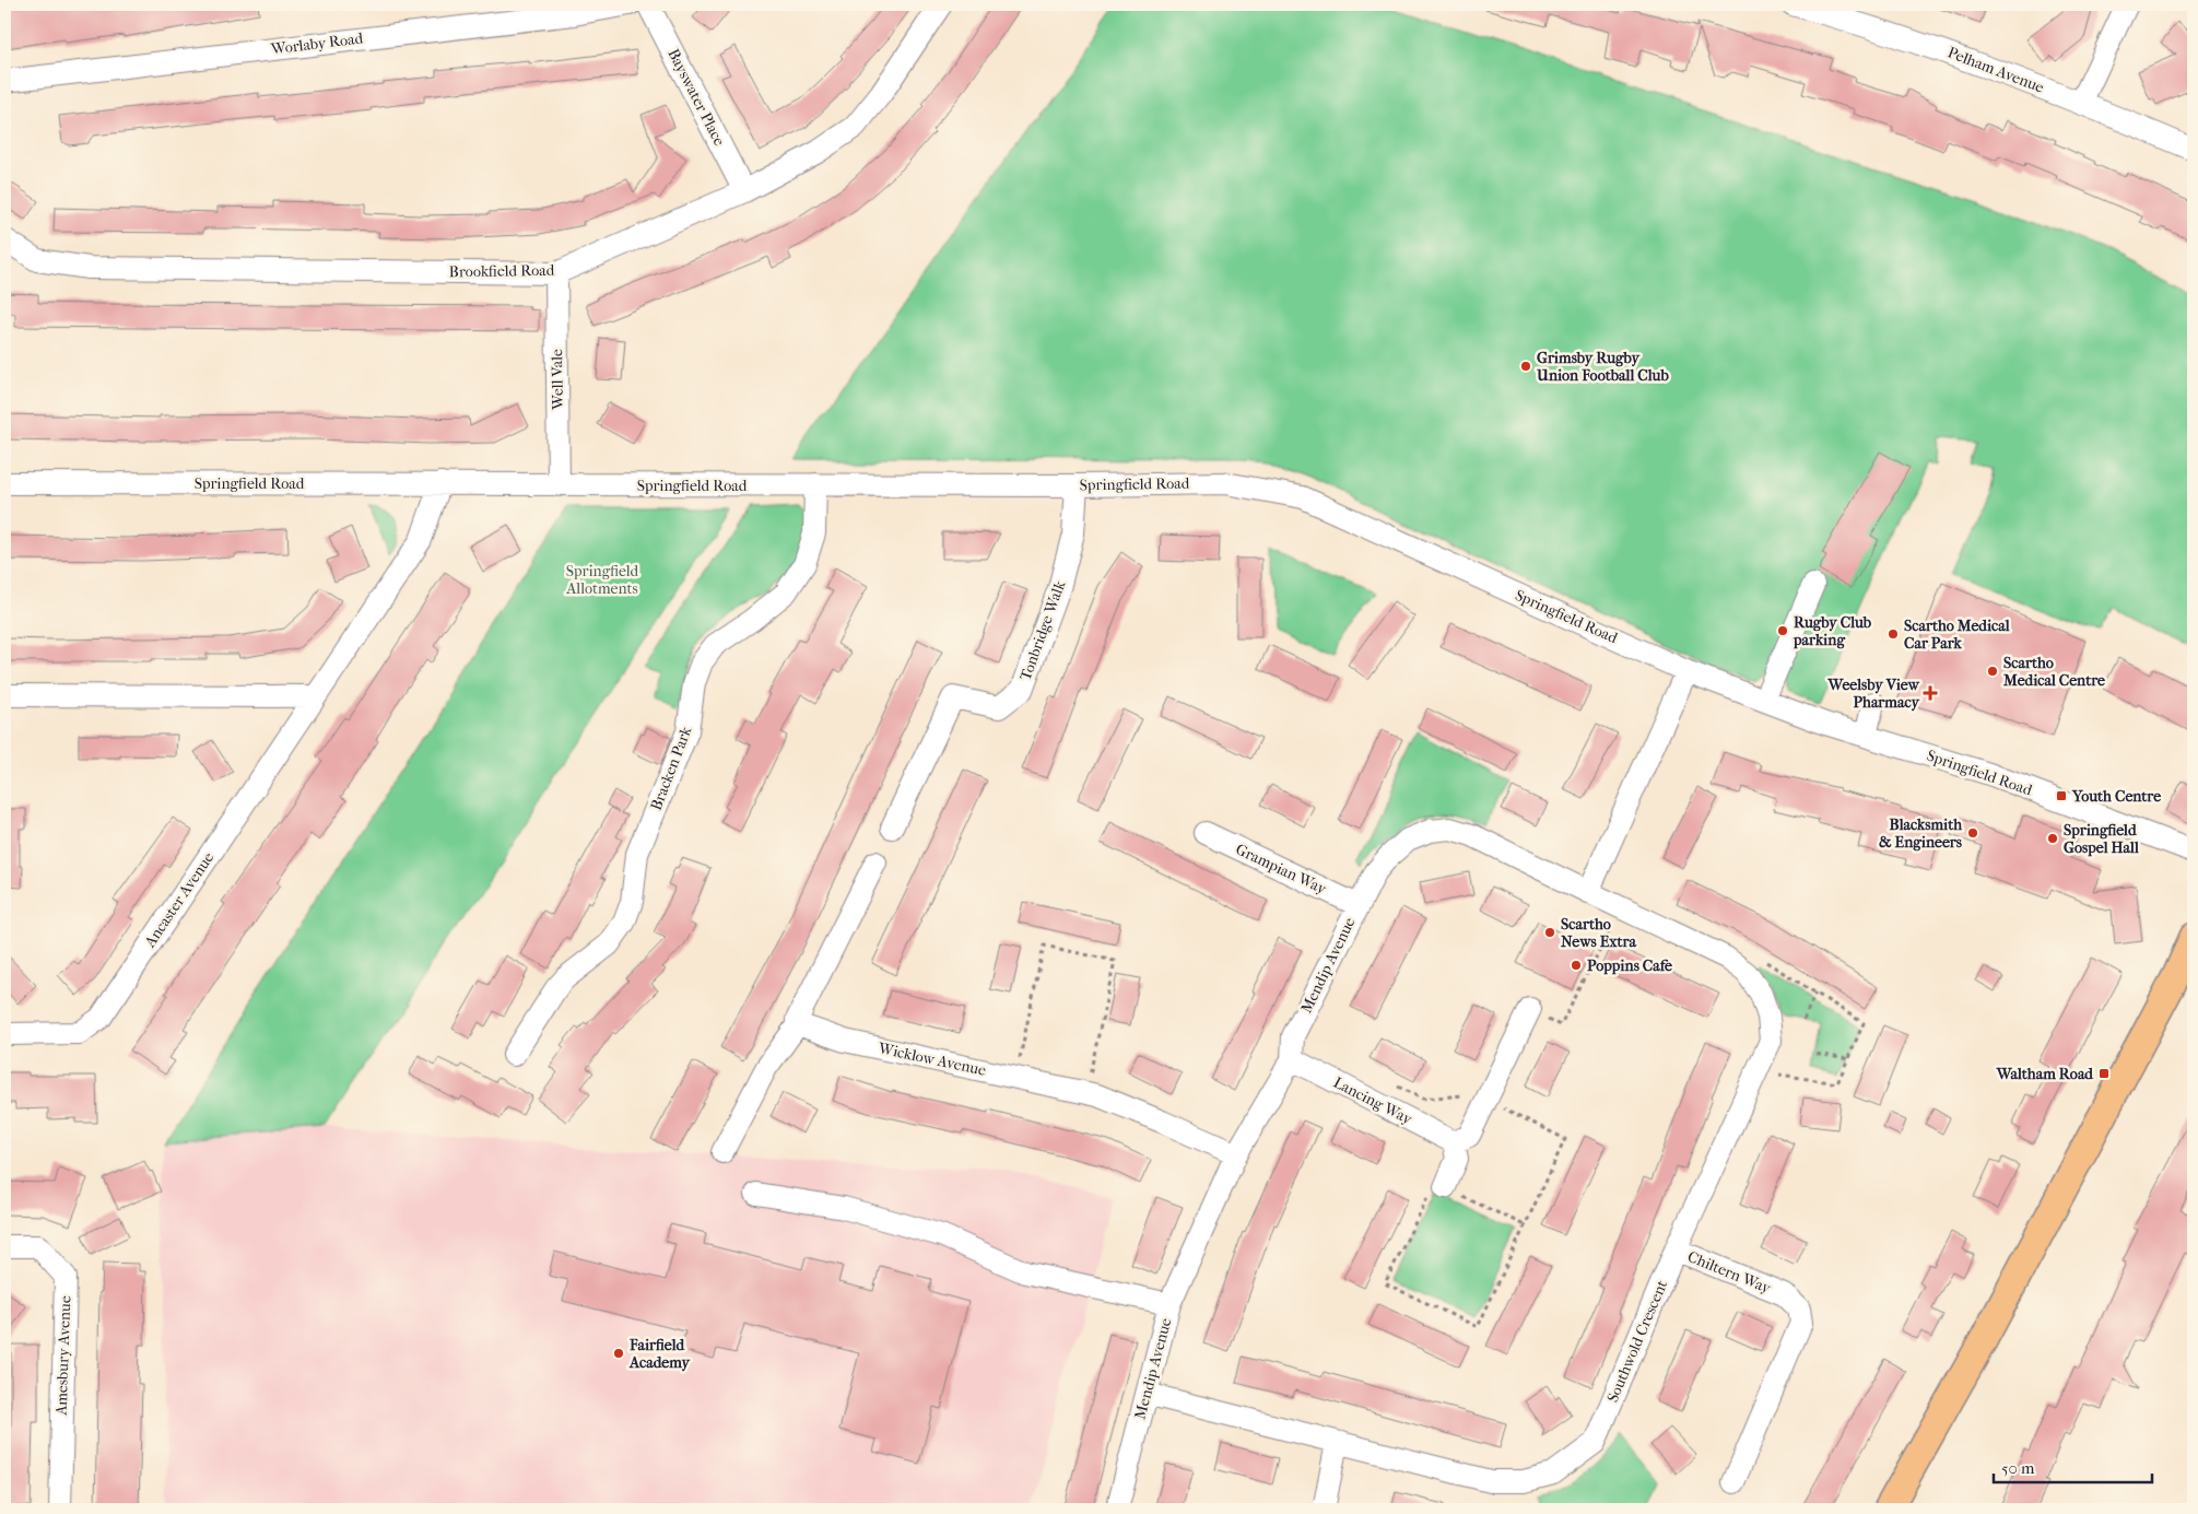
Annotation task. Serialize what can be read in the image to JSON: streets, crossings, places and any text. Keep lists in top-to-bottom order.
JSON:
{
  "streets": {
    "street": [
      "Worlaby Road",
      "Pelham Avenue",
      "Bayswater Place",
      "Brookfield Road",
      "Well Vale",
      "Springfield Road",
      "Tonbridge Walk",
      "Bracken Park",
      "Grampian Way",
      "Ancaster Avenue",
      "Mendip Avenue",
      "Wicklow Avenue",
      "Lancing Way",
      "Chiltern Way",
      "Southwold Crescent",
      "Amesbury Avenue"
    ]
  },
  "crossings": [
    ["Bayswater Place", "Brookfield Road"],
    ["Brookfield Road", "Well Vale"],
    ["Well Vale", "Springfield Road"],
    ["Springfield Road", "Tonbridge Walk"],
    ["Springfield Road", "Bracken Park"],
    ["Springfield Road", "Ancaster Avenue"],
    ["Grampian Way", "Mendip Avenue"],
    ["Mendip Avenue", "Wicklow Avenue"],
    ["Mendip Avenue", "Lancing Way"],
    ["Mendip Avenue", "Southwold Crescent"],
    ["Chiltern Way", "Southwold Crescent"]
  ],
  "parks": ["Springfield Allotments"],
  "places": {
    "other": [
      "Grimsby Rugby Union Football Club",
      "Rugby Club parking",
      "Scartho Medical Car Park",
      "Scartho Medical Centre",
      "Blacksmith & Engineers",
      "Springfield Gospel Hall",
      "Scartho News Extra",
      "Poppins Cafe",
      "Fairfield Academy"
    ],
    "health": ["Weelsby View Pharmacy"],
    "transit": ["Youth Centre", "Waltham Road"]
  },
  "scale_bar": "50 m"
}
